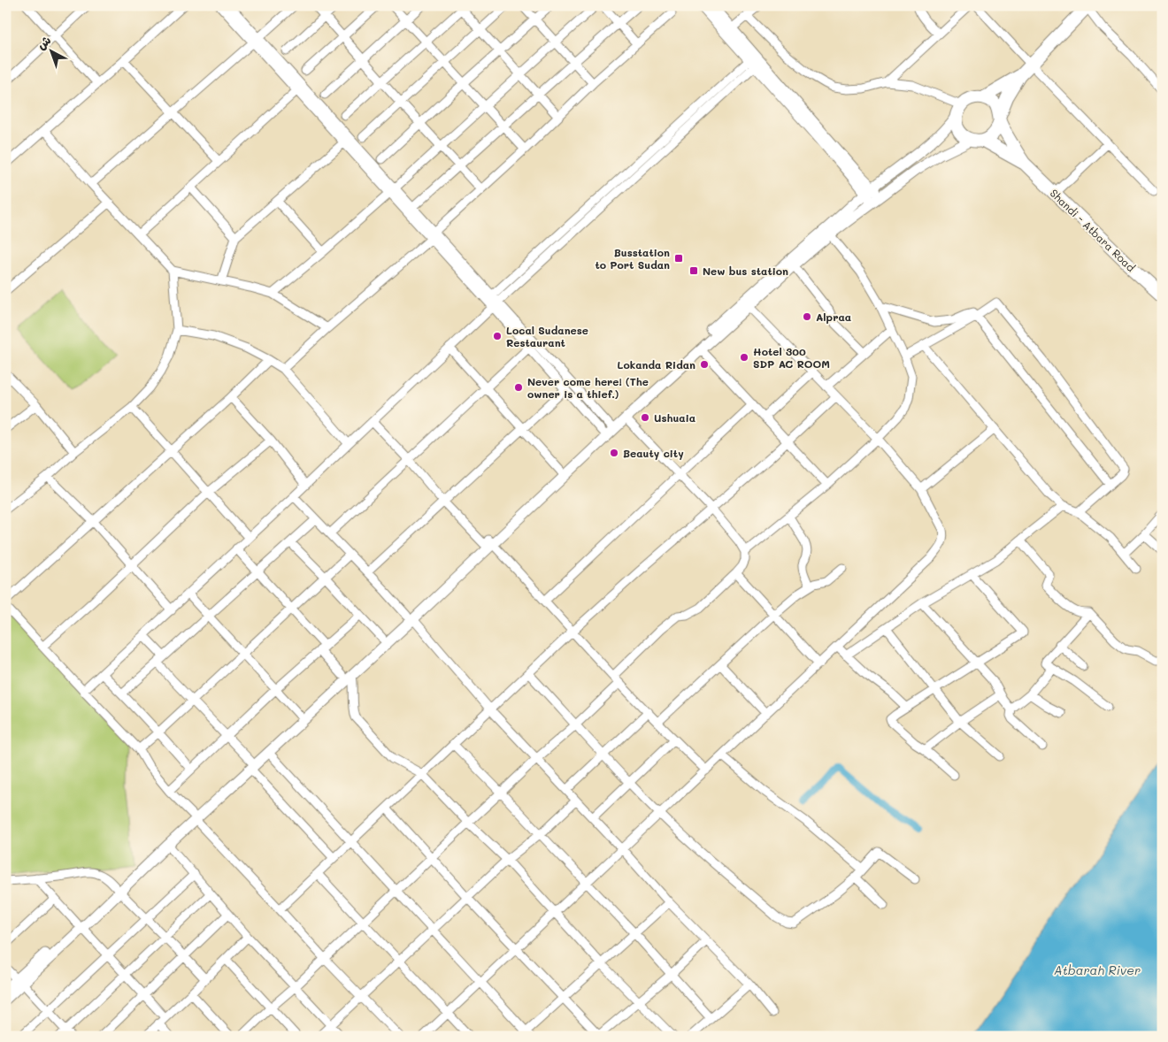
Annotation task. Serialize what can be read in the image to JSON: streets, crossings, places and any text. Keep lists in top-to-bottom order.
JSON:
{
  "streets": {
    "highway": ["Shandi - Atbara Road"]
  },
  "water": ["Atbarah River"],
  "places": {
    "transit": ["Busstation to Port Sudan", "New bus station"],
    "other": [
      "Alpraa",
      "Local Sudanese Restaurant",
      "Hotel 300 SDP AC ROOM",
      "Lokanda Ridan",
      "Never come here! (The owner is a thief.)",
      "Ushuaia",
      "Beauty city"
    ]
  },
  "north": "top left"
}
